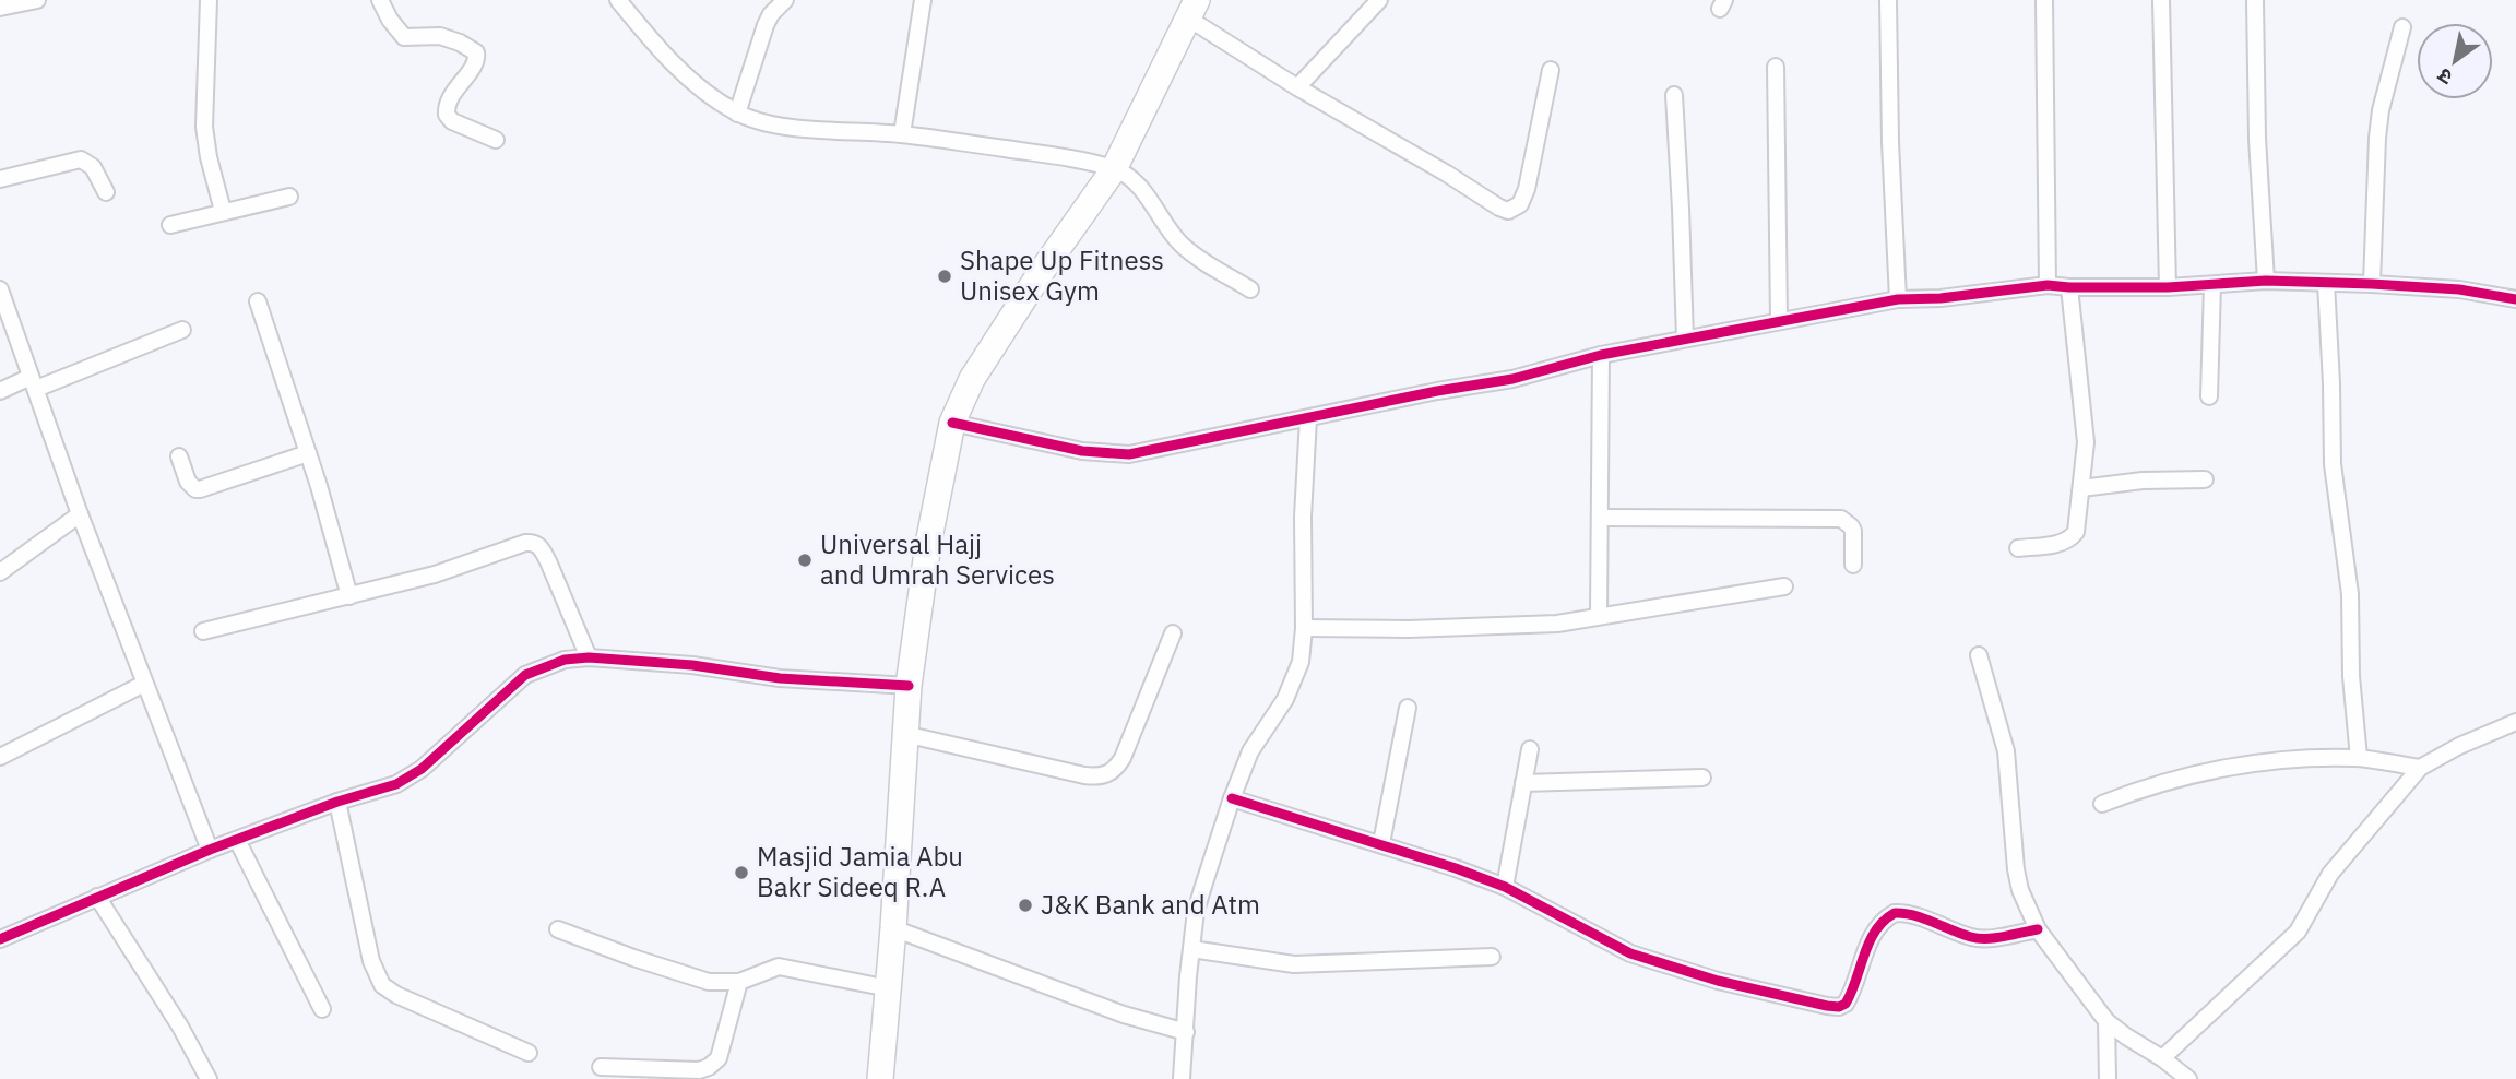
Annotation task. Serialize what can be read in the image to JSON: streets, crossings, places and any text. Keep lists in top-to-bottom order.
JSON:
{
  "places": [
    "Shape Up Fitness Unisex Gym",
    "Universal Hajj and Umrah Services",
    "Masjid Jamia Abu Bakr Sideeq R.A",
    "J&K Bank and Atm"
  ],
  "north": "bottom left"
}
